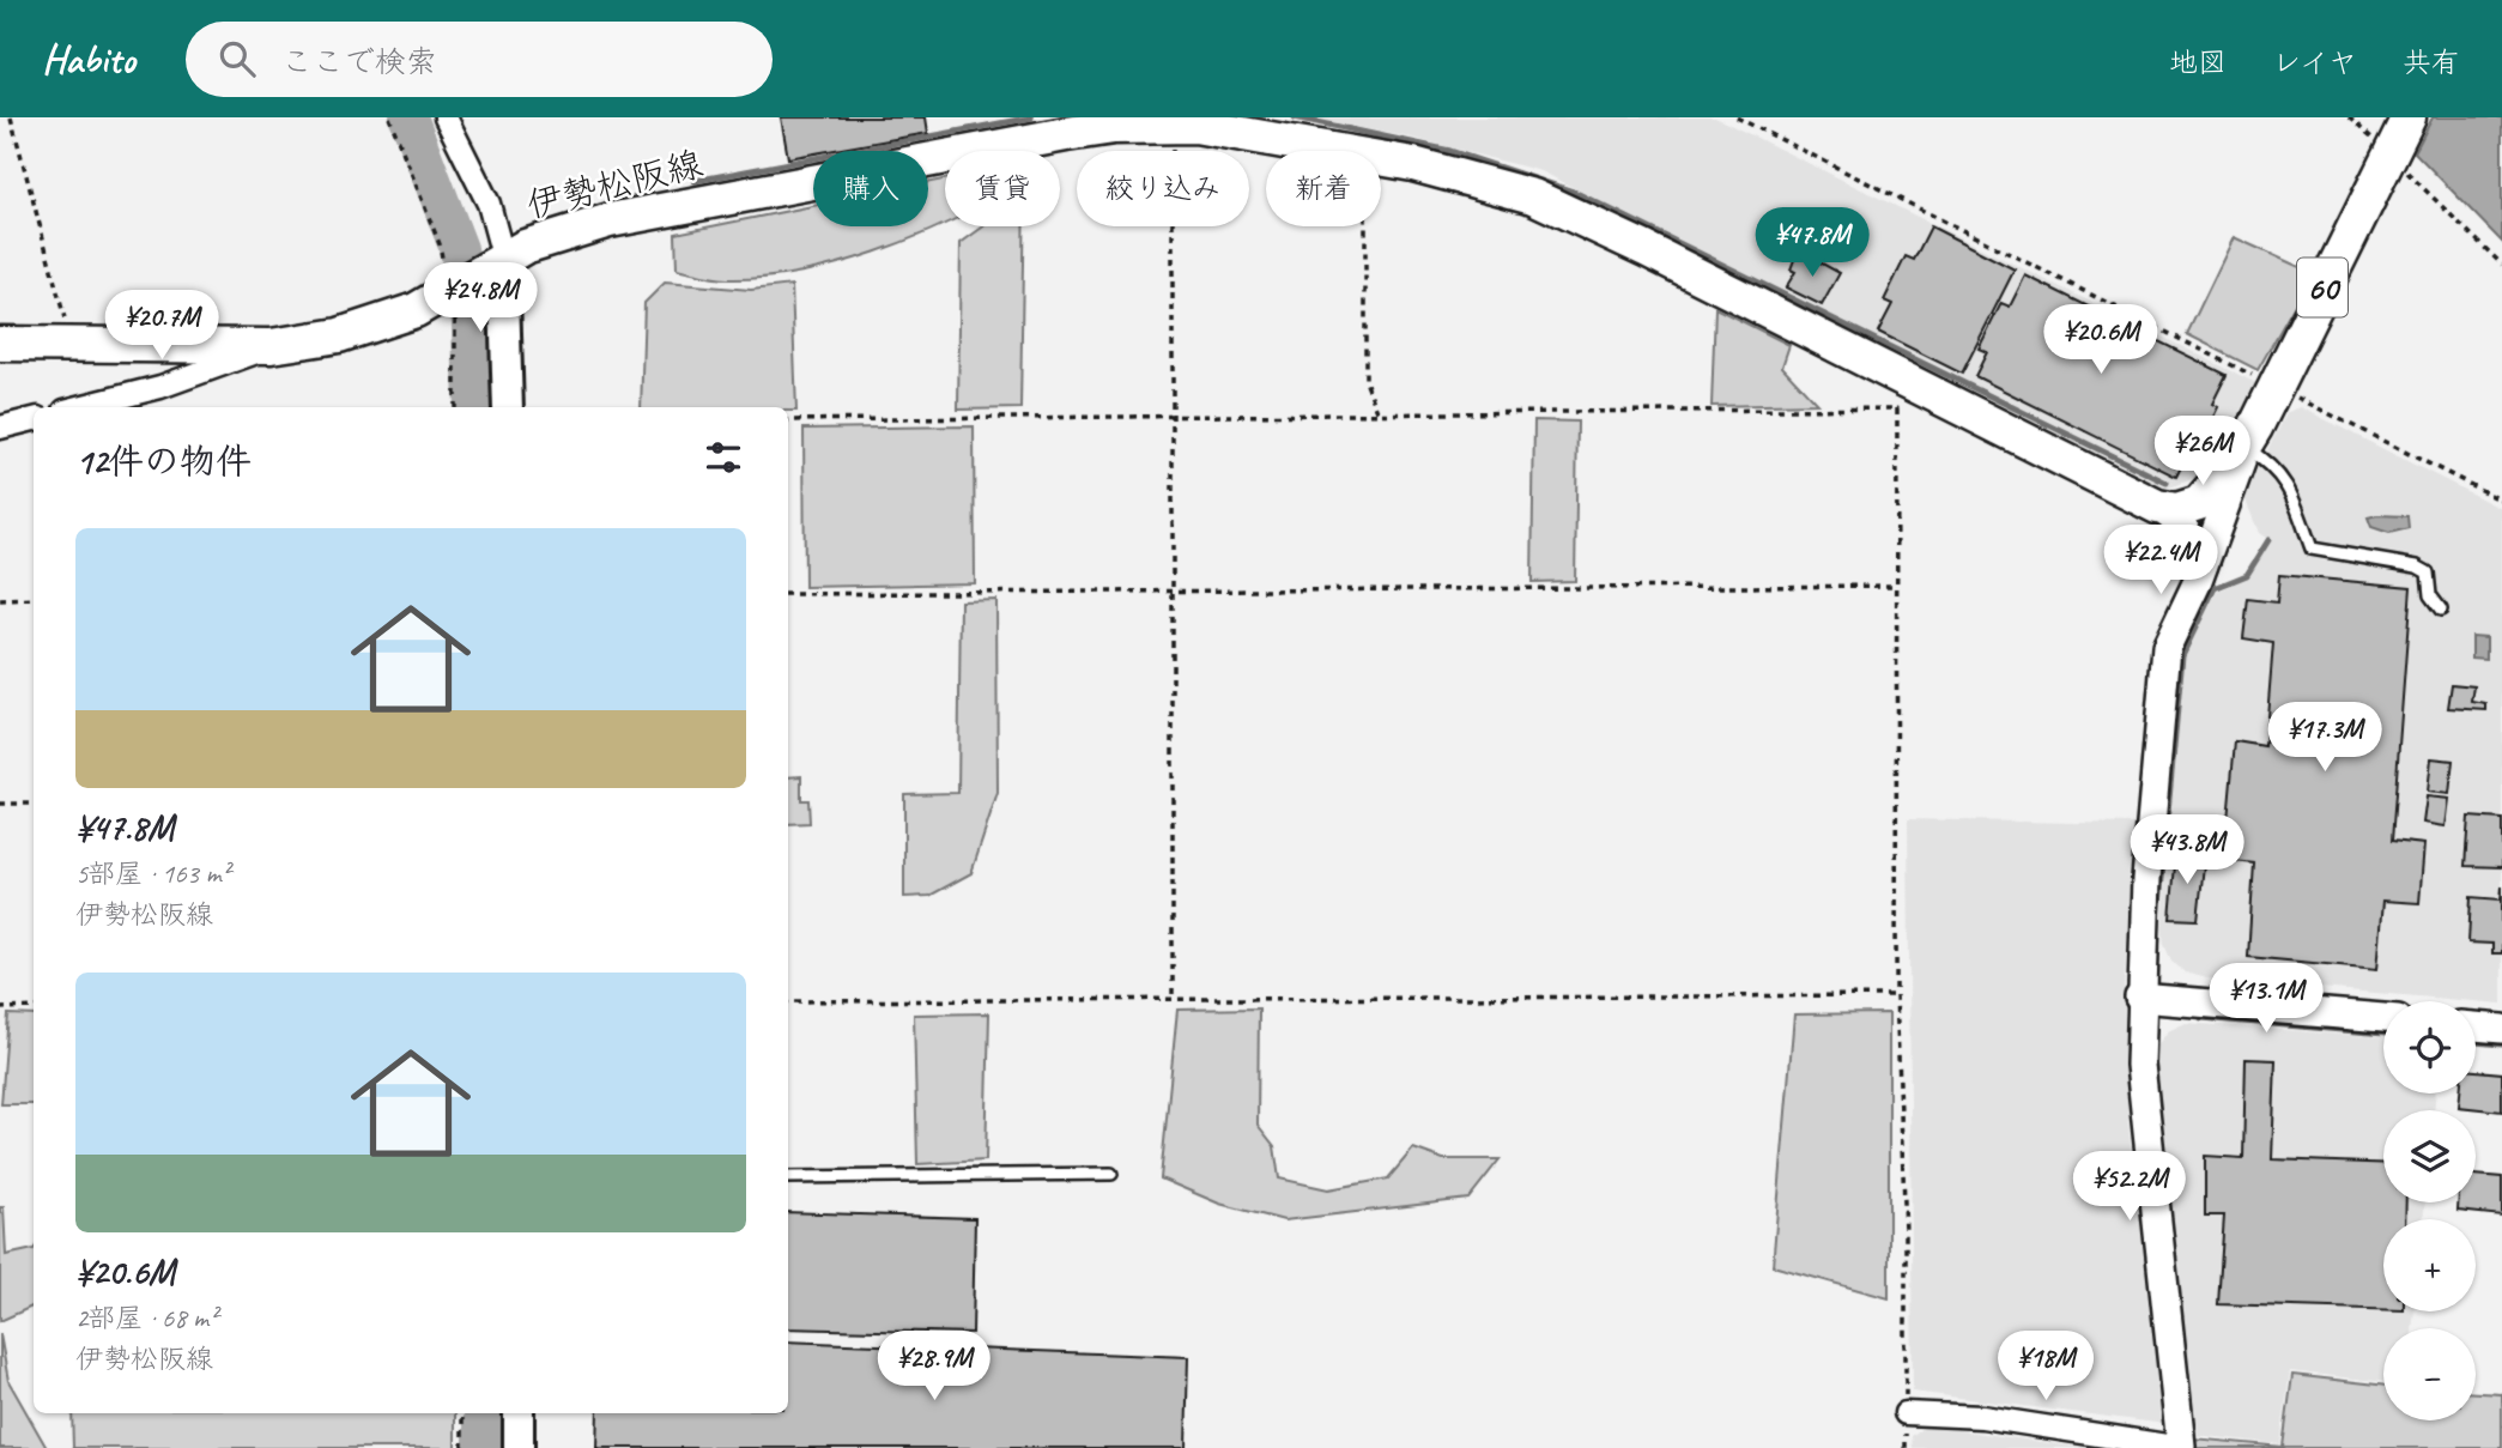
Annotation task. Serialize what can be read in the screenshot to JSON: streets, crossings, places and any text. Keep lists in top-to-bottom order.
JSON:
{
  "streets": {
    "main road": ["伊勢松阪線", "60"]
  },
  "crossings": [
    ["伊勢松阪線", "60"]
  ],
  "page": {
    "header": "Habito",
    "search": "ここで検索",
    "nav": ["地図", "レイヤ", "共有"],
    "chip": [
      "購入",
      "賃貸",
      "絞り込み",
      "新着"
    ],
    "price": [
      "¥47.8M",
      "¥24.8M",
      "¥20.7M",
      "¥20.6M",
      "¥26M",
      "¥22.4M",
      "¥17.3M",
      "¥43.8M",
      "¥13.1M",
      "¥52.2M",
      "¥28.9M",
      "¥18M"
    ],
    "heading": "12件の物件",
    "list": [
      {
        "name": "¥47.8M",
        "note": "5部屋 · 163 m² · 伊勢松阪線"
      },
      {
        "name": "¥20.6M",
        "note": "2部屋 · 68 m² · 伊勢松阪線"
      }
    ],
    "map_buttons": ["+", "−"]
  }
}
